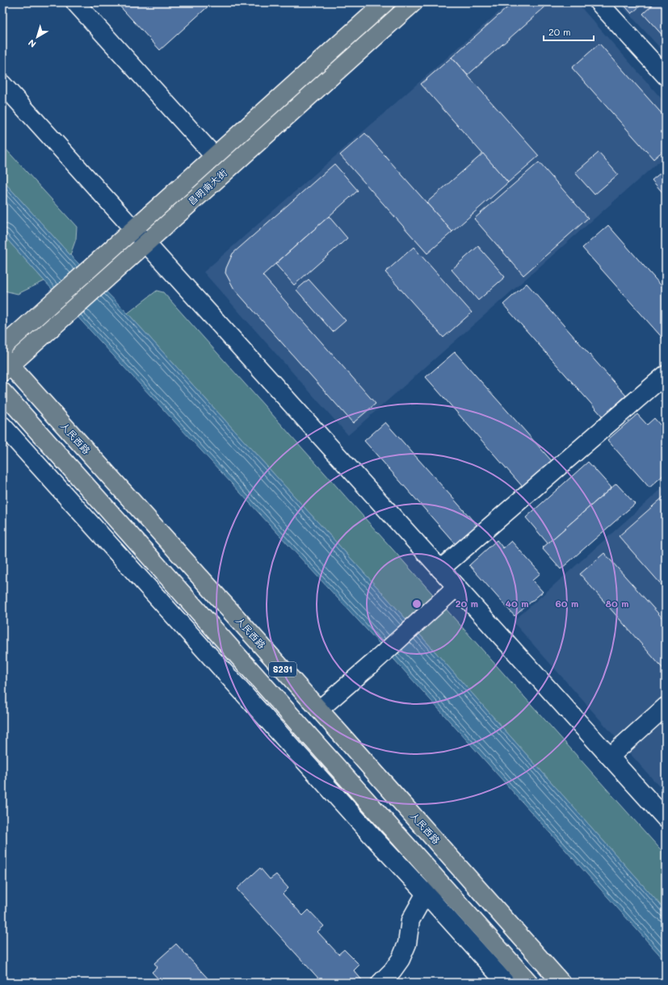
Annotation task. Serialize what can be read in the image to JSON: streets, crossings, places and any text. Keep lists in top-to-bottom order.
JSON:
{
  "streets": {
    "main road": ["昌明南大街", "人民西路", "S231"]
  },
  "crossings": [
    ["昌明南大街", "人民西路"]
  ],
  "scale_bar": "20 m",
  "north": "bottom left",
  "rings": [
    "20 m",
    "40 m",
    "60 m",
    "80 m"
  ]
}
